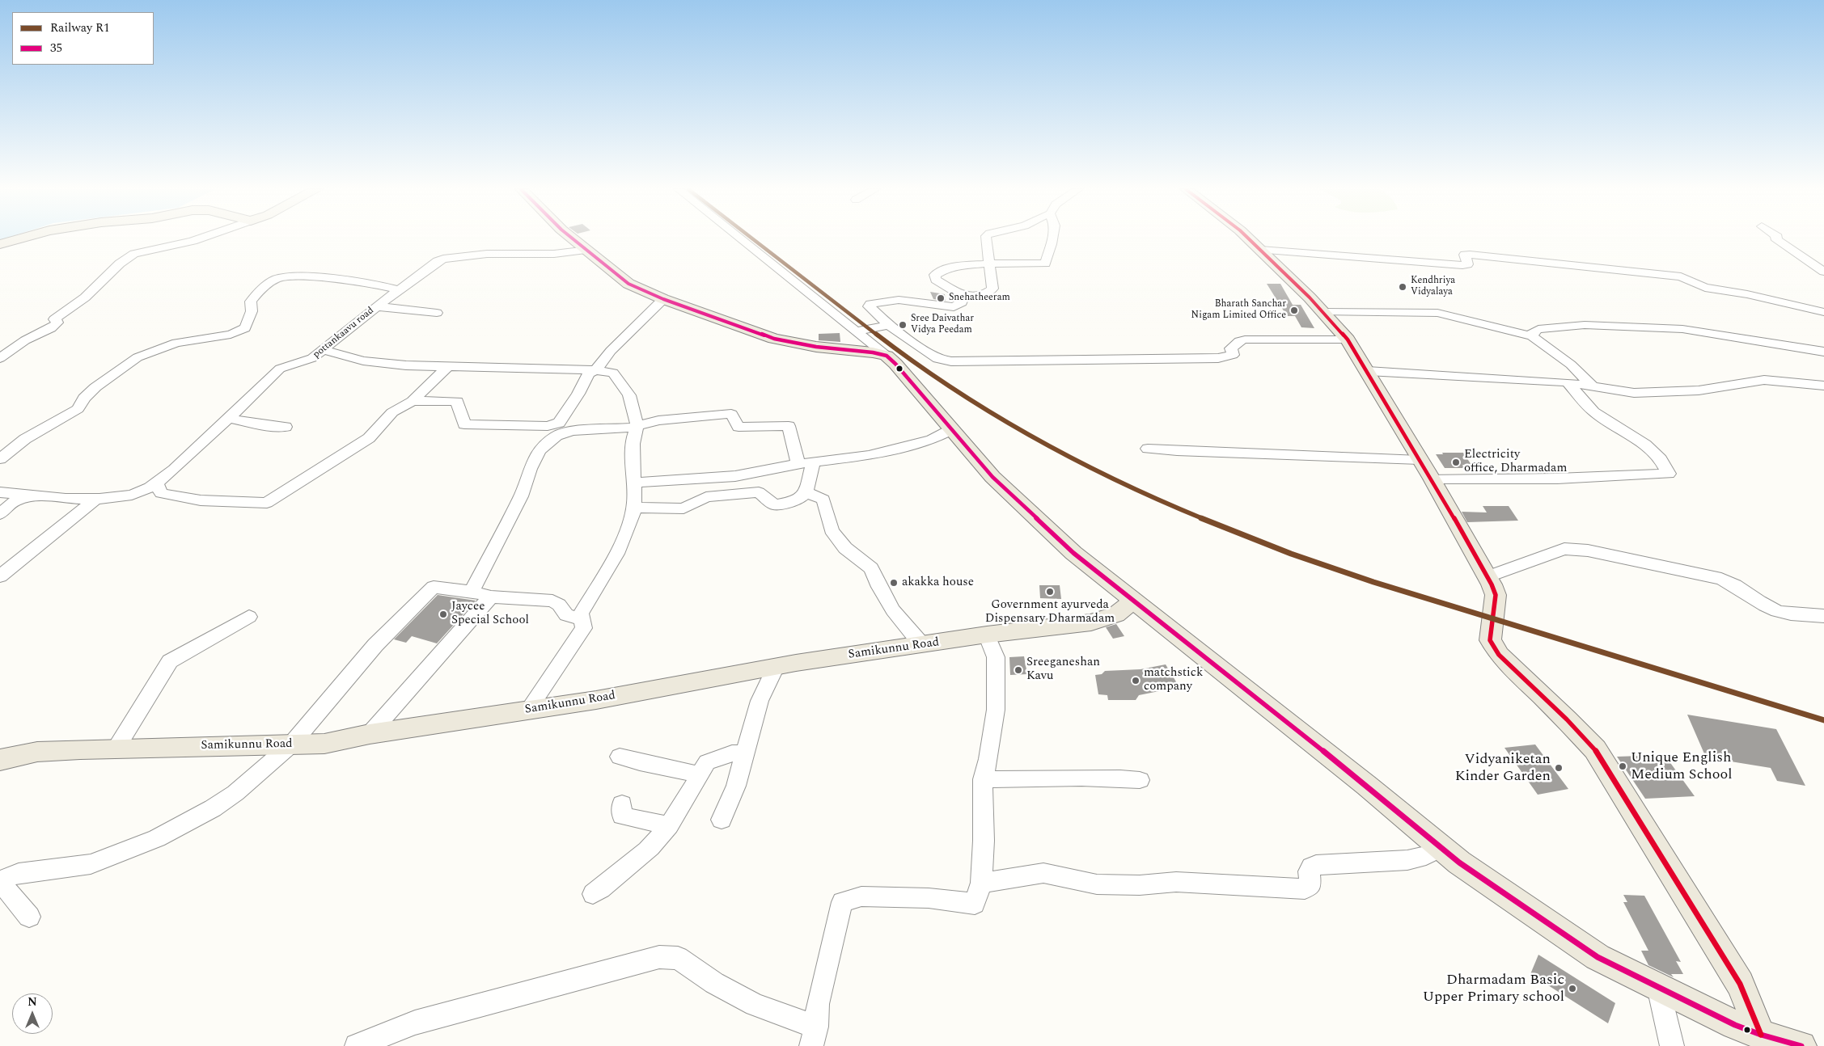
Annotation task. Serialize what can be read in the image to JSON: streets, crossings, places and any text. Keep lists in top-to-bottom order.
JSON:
{
  "streets": {
    "main road": ["Samikunnu Road"],
    "street": ["pottankaavu road"]
  },
  "places": [
    "Kendhriya Vidyalaya",
    "Snehatheeram",
    "Bharath Sanchar Nigam Limited Office",
    "Sree Daivathar Vidya Peedam",
    "Electricity office, Dharmadam",
    "akakka house",
    "Government ayurveda Dispensary Dharmadam",
    "Jaycee Special School",
    "Sreeganeshan Kavu",
    "matchstick company",
    "Unique English Medium School",
    "Vidyaniketan Kinder Garden",
    "Dharmadam Basic Upper Primary school"
  ],
  "lines": ["rail line R1", "transit line 35"],
  "legend": ["Railway R1", "35"],
  "north": "top"
}
